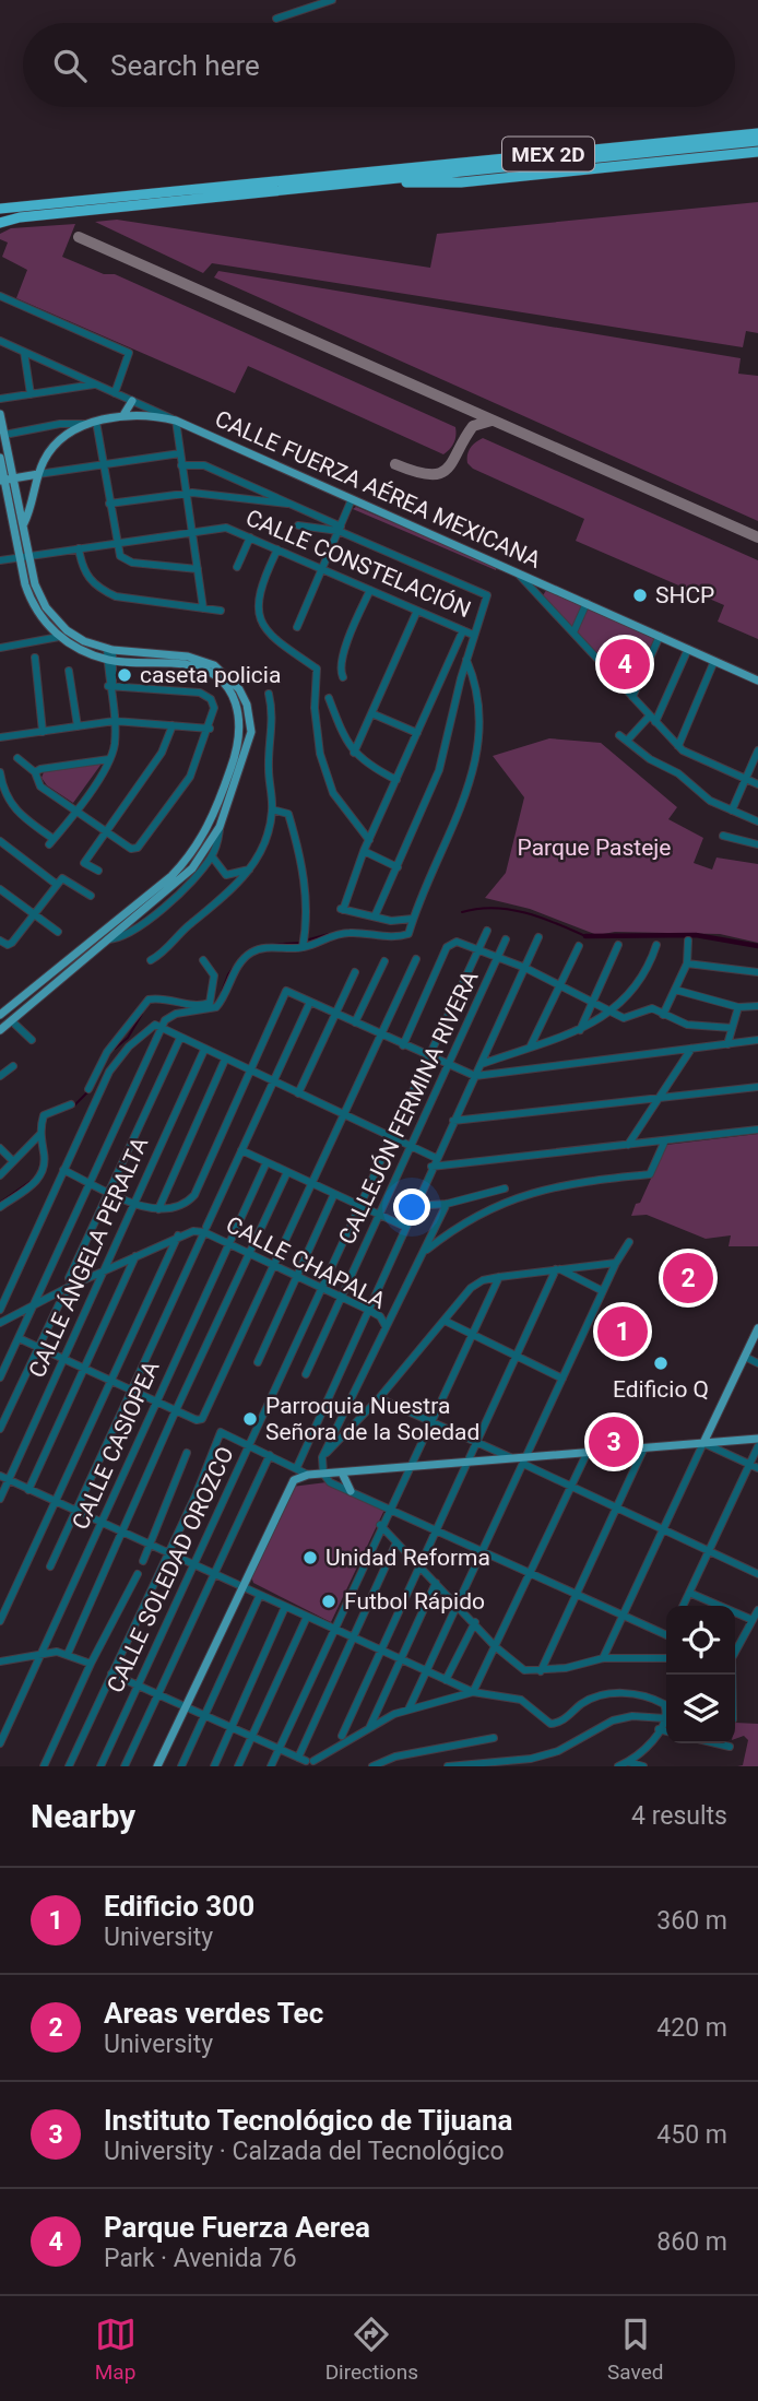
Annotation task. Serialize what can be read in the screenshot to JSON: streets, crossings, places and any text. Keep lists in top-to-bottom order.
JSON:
{
  "streets": {
    "highway": ["MEX 2D"],
    "main road": ["CALLE FUERZA AÉREA MEXICANA"],
    "street": [
      "CALLE CONSTELACIÓN",
      "CALLEJÓN FERMINA RIVERA",
      "CALLE ÁNGELA PERALTA",
      "CALLE CHAPALA",
      "CALLE CASIOPEA",
      "CALLE SOLEDAD OROZCO"
    ]
  },
  "crossings": [
    ["CALLEJÓN FERMINA RIVERA", "CALLE CHAPALA"],
    ["CALLE ÁNGELA PERALTA", "CALLE CHAPALA"],
    ["CALLE CHAPALA", "CALLE CASIOPEA"],
    ["CALLE CHAPALA", "CALLE SOLEDAD OROZCO"]
  ],
  "parks": ["Parque Pasteje"],
  "places": [
    "SHCP",
    "caseta policia",
    "Edificio Q",
    "Parroquia Nuestra Señora de la Soledad",
    "Unidad Reforma",
    "Futbol Rápido"
  ],
  "page": {
    "search": "Search here",
    "pins": [
      "4",
      "2",
      "1",
      "3"
    ],
    "heading": ["Nearby", "4 results"],
    "list": [
      {
        "mark": "1",
        "name": "Edificio 300",
        "note": "University",
        "value": "360 m"
      },
      {
        "mark": "2",
        "name": "Areas verdes Tec",
        "note": "University",
        "value": "420 m"
      },
      {
        "mark": "3",
        "name": "Instituto Tecnológico de Tijuana",
        "note": "University · Calzada del Tecnológico",
        "value": "450 m"
      },
      {
        "mark": "4",
        "name": "Parque Fuerza Aerea",
        "note": "Park · Avenida 76",
        "value": "860 m"
      }
    ],
    "nav": ["Map", "Directions", "Saved"]
  }
}
